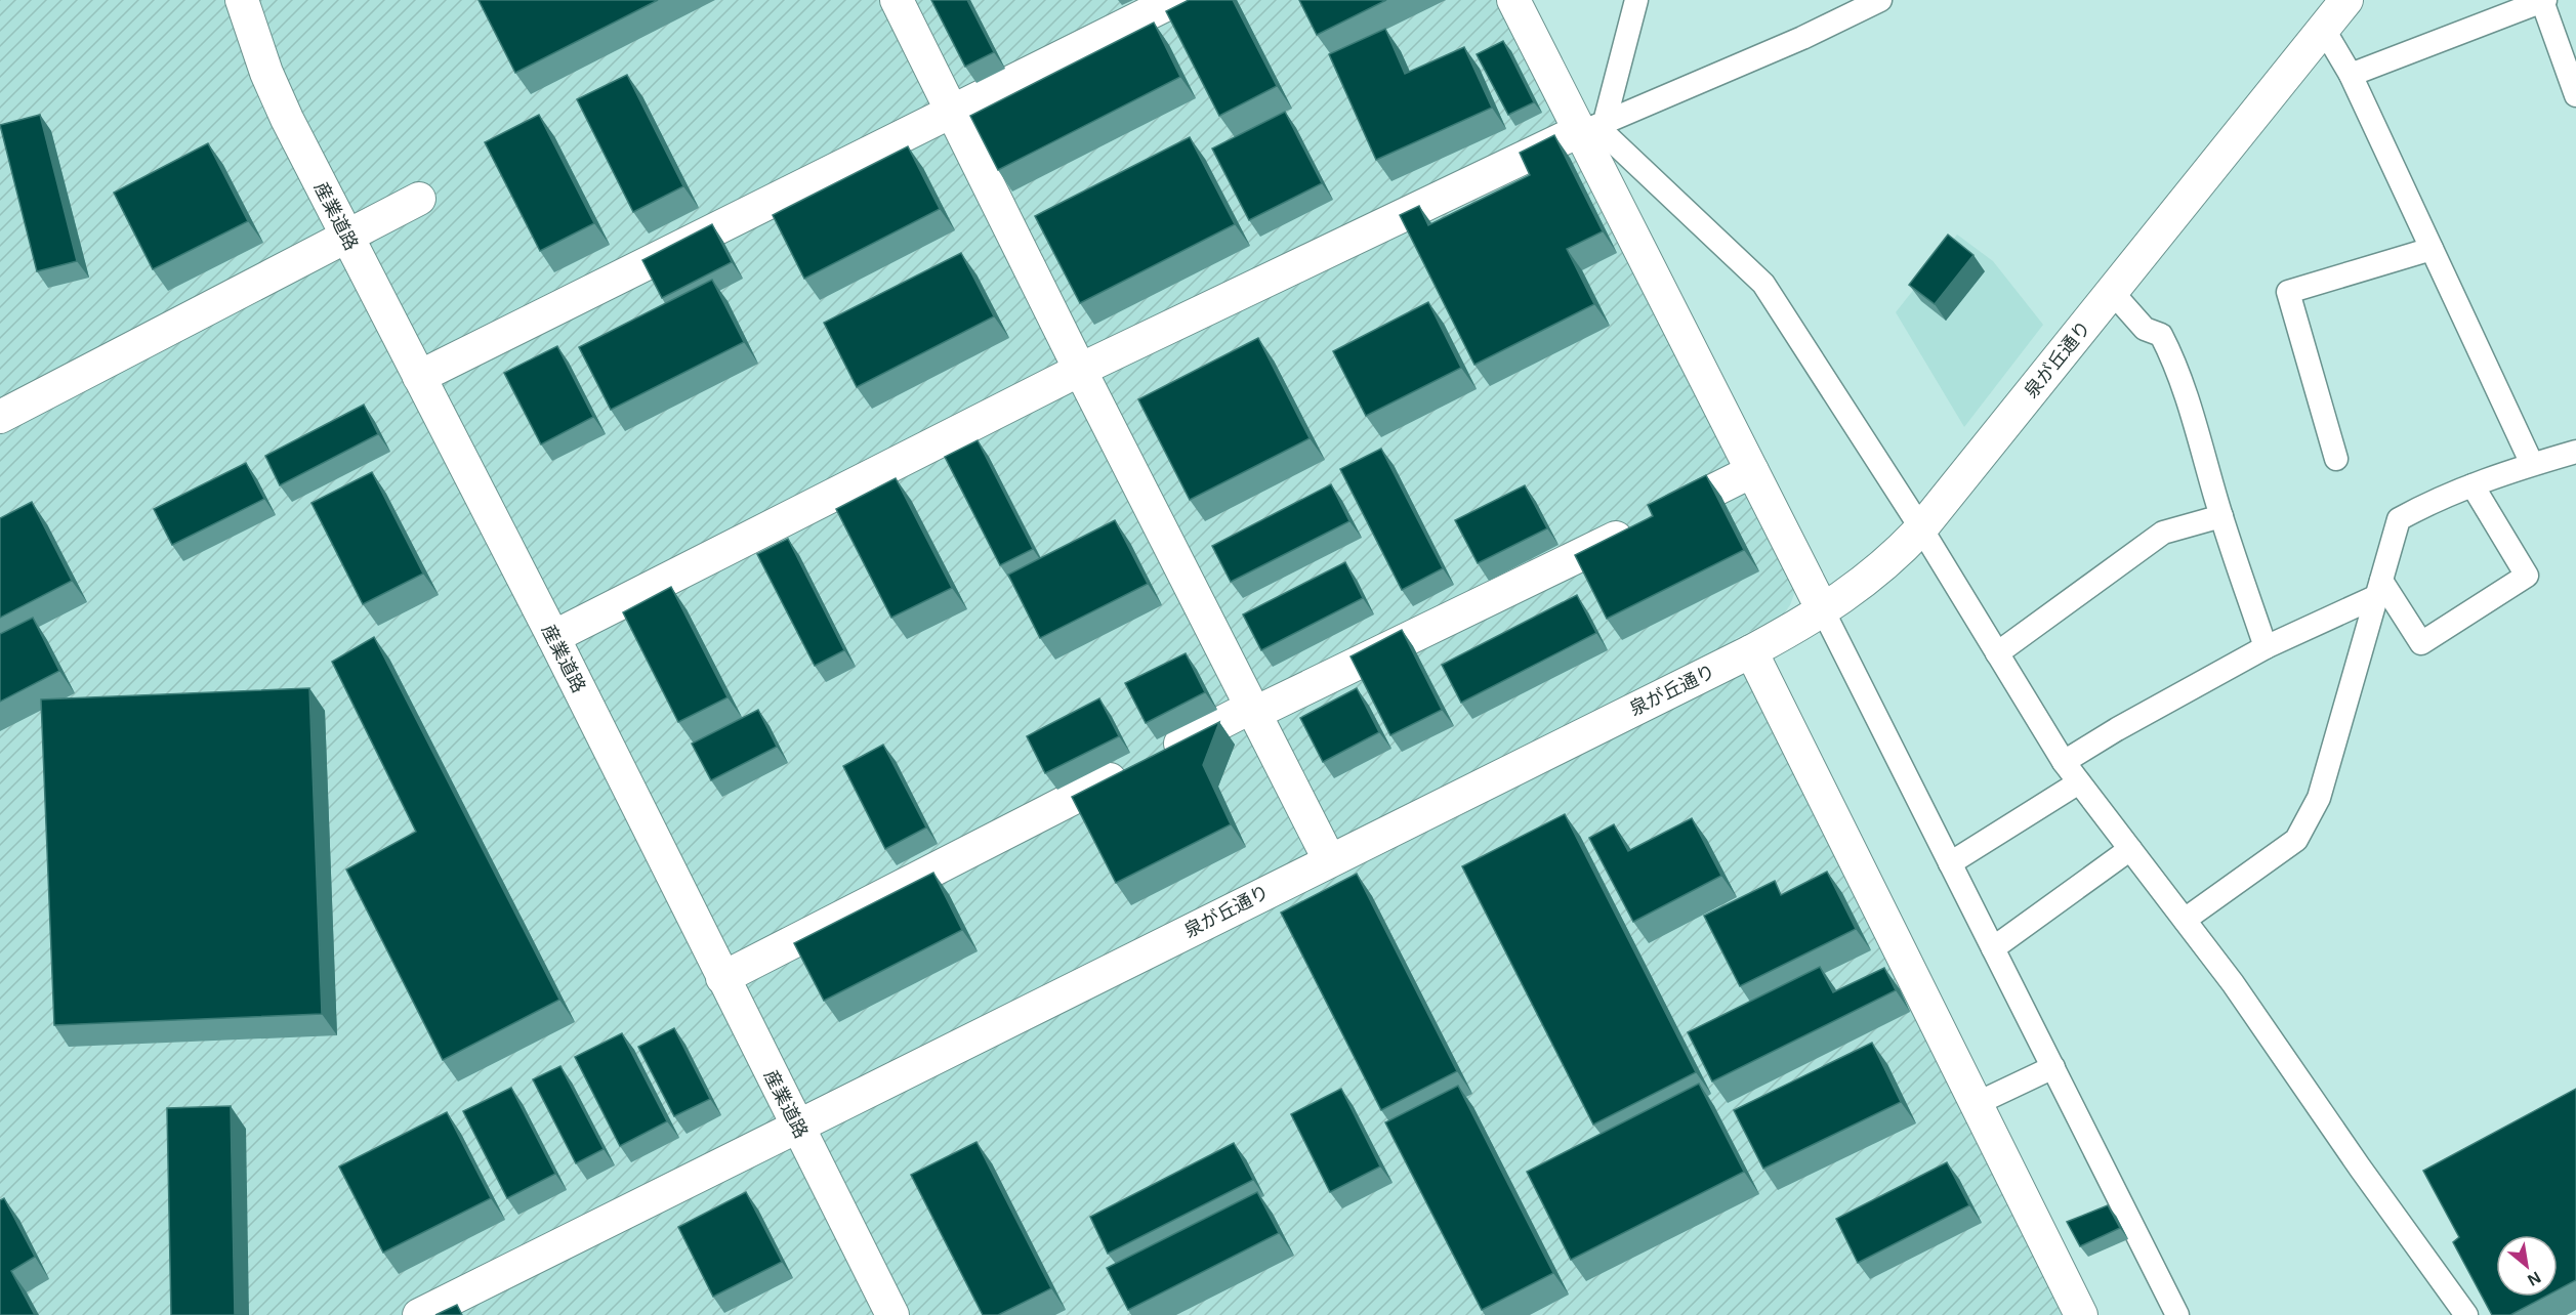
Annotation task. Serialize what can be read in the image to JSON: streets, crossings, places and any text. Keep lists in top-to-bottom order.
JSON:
{
  "streets": {
    "street": ["産業道路", "泉が丘通り"]
  },
  "crossings": [
    ["産業道路", "泉が丘通り"]
  ],
  "north": "bottom right"
}
